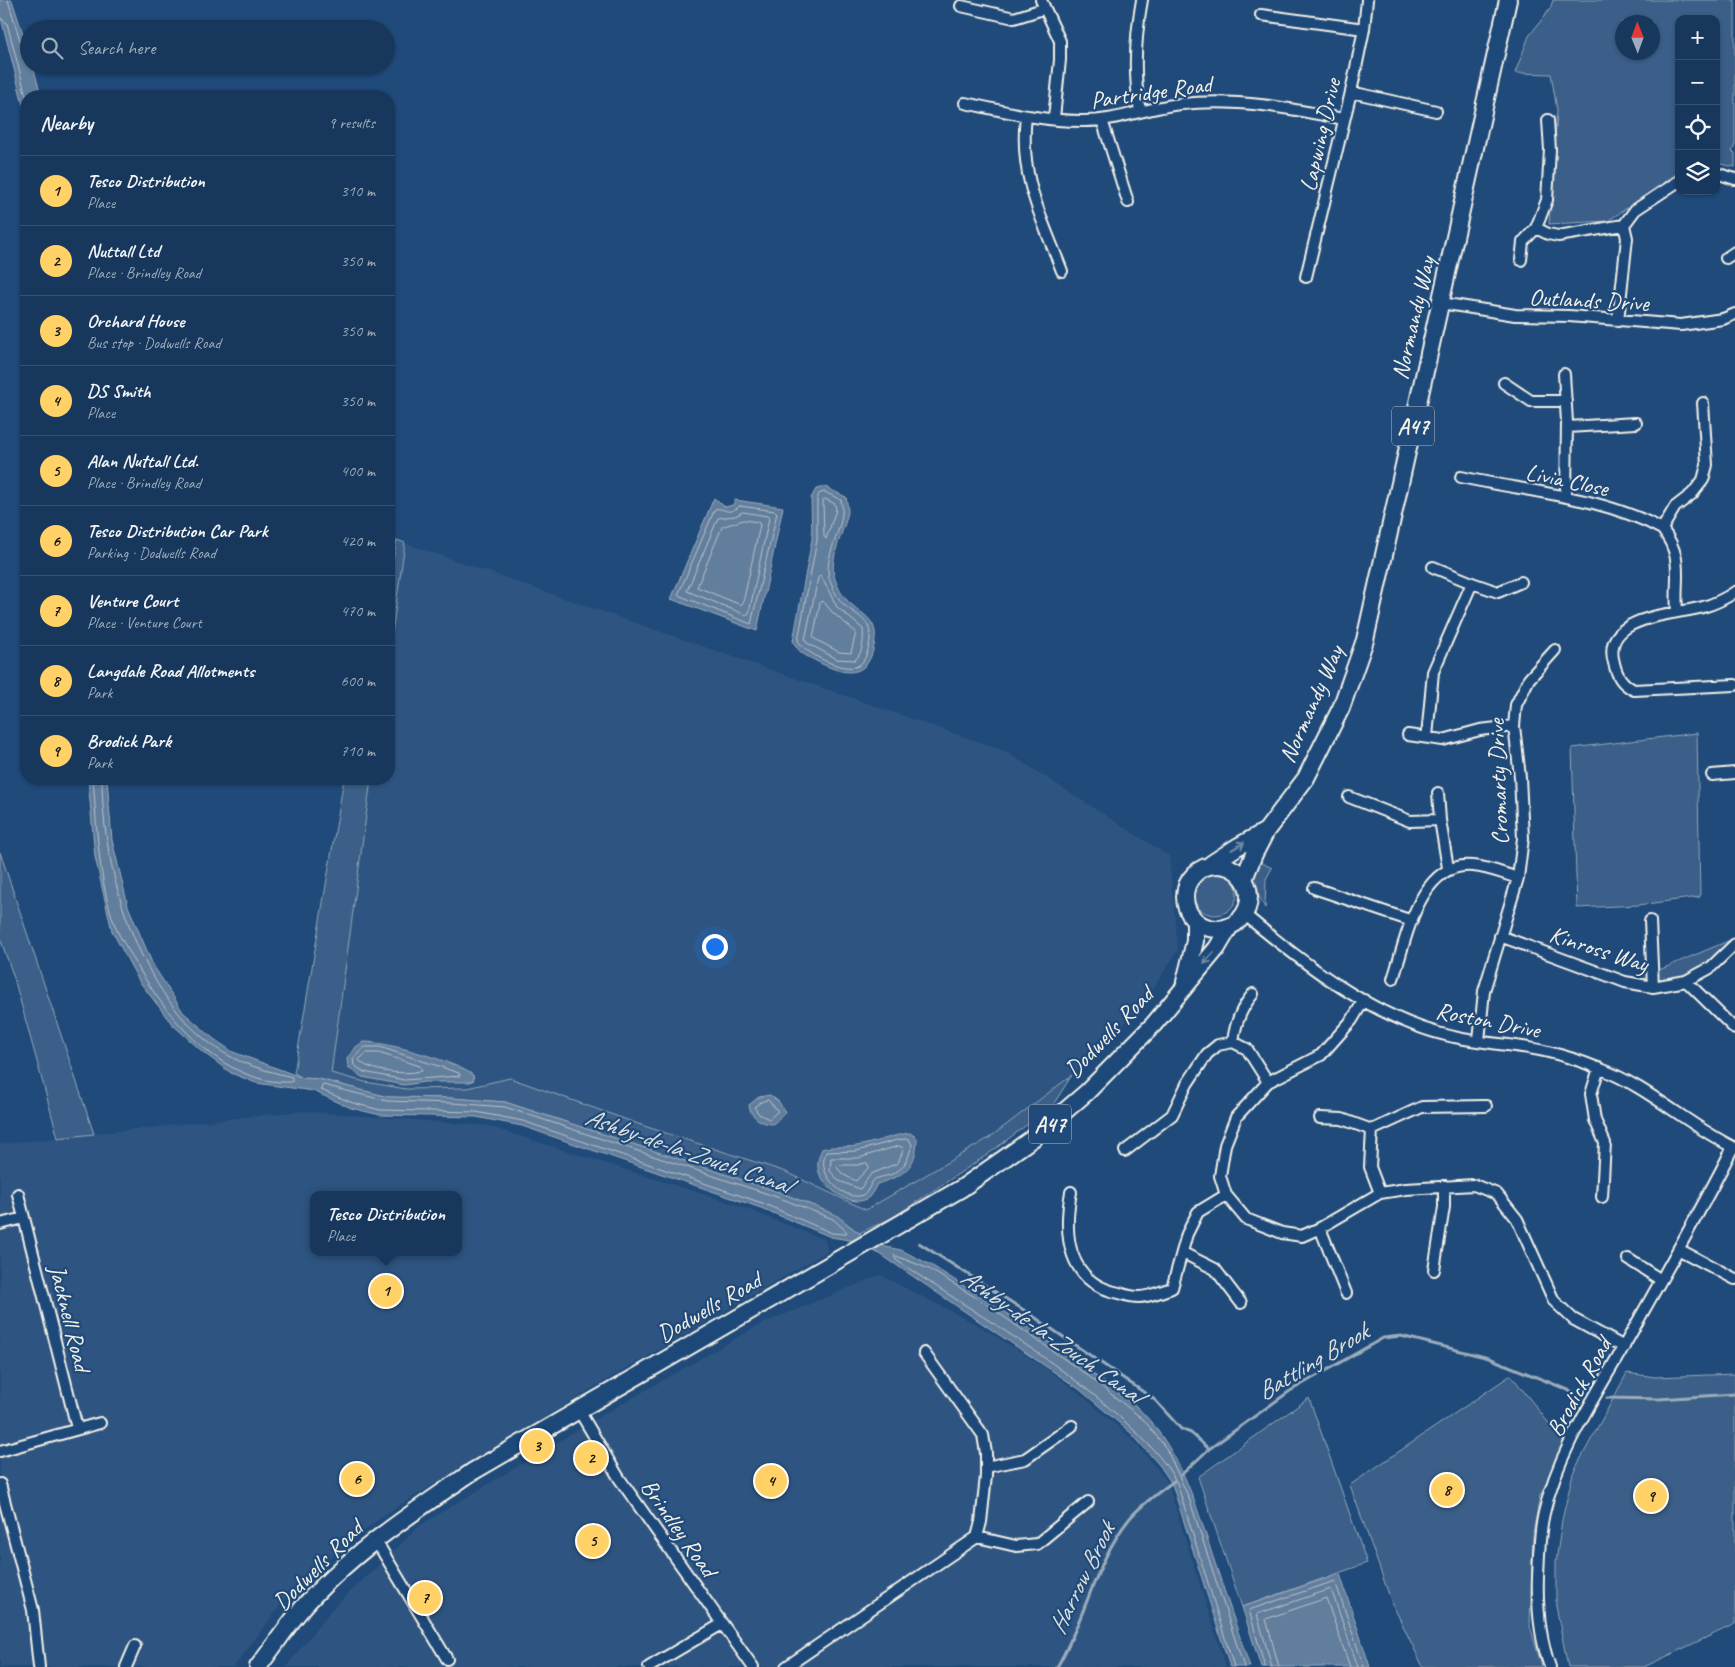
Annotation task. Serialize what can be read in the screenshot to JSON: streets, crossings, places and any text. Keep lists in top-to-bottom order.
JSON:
{
  "streets": {
    "main road": ["Normandy Way", "A47", "Dodwells Road"],
    "street": [
      "Partridge Road",
      "Lapwing Drive",
      "Outlands Drive",
      "Livia Close",
      "Cromarty Drive",
      "Kinross Way",
      "Roston Drive",
      "Jacknell Road",
      "Brodick Road",
      "Brindley Road"
    ]
  },
  "crossings": [
    ["Partridge Road", "Lapwing Drive"],
    ["Outlands Drive", "Normandy Way"],
    ["Normandy Way", "Roston Drive"],
    ["Normandy Way", "Dodwells Road"],
    ["Cromarty Drive", "Kinross Way"],
    ["Cromarty Drive", "Roston Drive"],
    ["Roston Drive", "Dodwells Road"],
    ["Roston Drive", "Brodick Road"],
    ["Dodwells Road", "Brindley Road"]
  ],
  "water": ["Ashby-de-la-Zouch Canal", "Battling Brook", "Harrow Brook"],
  "north": "top",
  "page": {
    "map_buttons": ["+", "−"],
    "search": "Search here",
    "heading": ["Nearby", "9 results"],
    "list": [
      {
        "mark": "1",
        "name": "Tesco Distribution",
        "note": "Place",
        "value": "310 m"
      },
      {
        "mark": "2",
        "name": "Nuttall Ltd",
        "note": "Place · Brindley Road",
        "value": "350 m"
      },
      {
        "mark": "3",
        "name": "Orchard House",
        "note": "Bus stop · Dodwells Road",
        "value": "350 m"
      },
      {
        "mark": "4",
        "name": "DS Smith",
        "note": "Place",
        "value": "350 m"
      },
      {
        "mark": "5",
        "name": "Alan Nuttall Ltd.",
        "note": "Place · Brindley Road",
        "value": "400 m"
      },
      {
        "mark": "6",
        "name": "Tesco Distribution Car Park",
        "note": "Parking · Dodwells Road",
        "value": "420 m"
      },
      {
        "mark": "7",
        "name": "Venture Court",
        "note": "Place · Venture Court",
        "value": "470 m"
      },
      {
        "mark": "8",
        "name": "Langdale Road Allotments",
        "note": "Park",
        "value": "600 m"
      },
      {
        "mark": "9",
        "name": "Brodick Park",
        "note": "Park",
        "value": "710 m"
      }
    ],
    "popup": ["Tesco Distribution", "Place"],
    "pins": [
      "1",
      "3",
      "2",
      "6",
      "4",
      "8",
      "9",
      "5",
      "7"
    ]
  }
}
